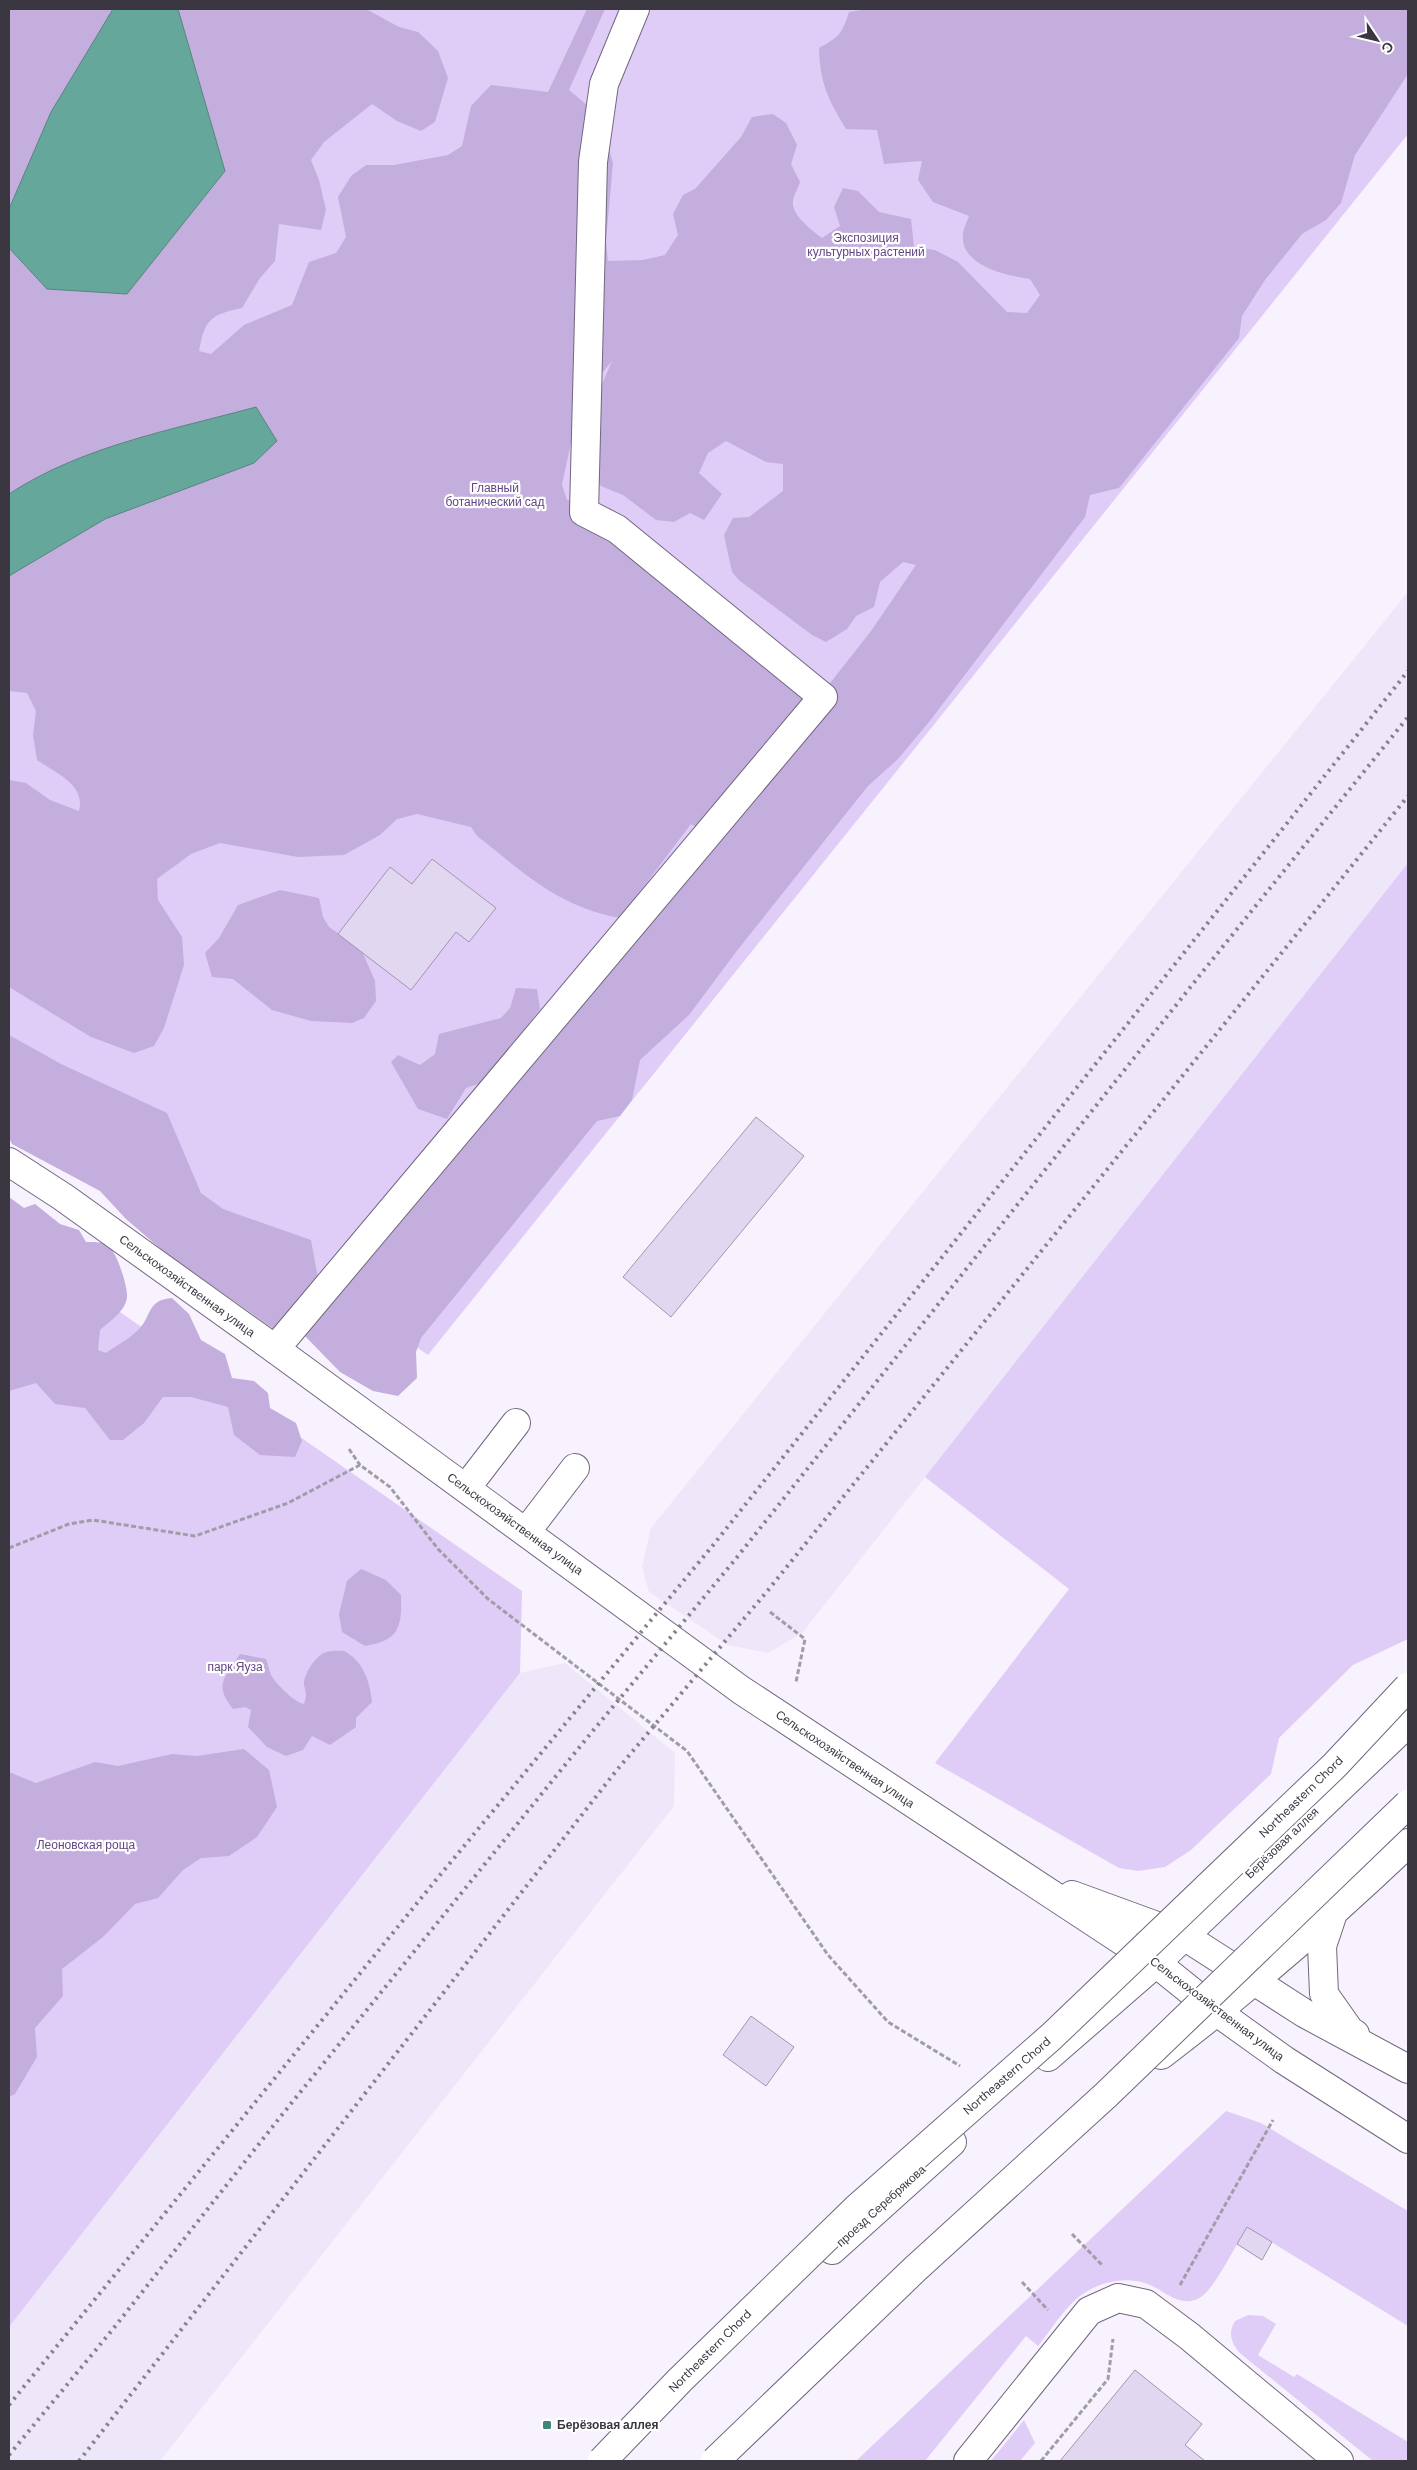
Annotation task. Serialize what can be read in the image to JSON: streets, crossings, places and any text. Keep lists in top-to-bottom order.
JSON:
{
  "streets": {
    "main road": [
      "Сельскохозяйственная улица",
      "Northeastern Chord",
      "Берёзовая аллея",
      "проезд Серебрякова"
    ]
  },
  "crossings": [
    ["Сельскохозяйственная улица", "Берёзовая аллея"],
    ["Сельскохозяйственная улица", "проезд Серебрякова"],
    ["Берёзовая аллея", "проезд Серебрякова"]
  ],
  "parks": [
    "Экспозиция культурных растений",
    "Главный ботанический сад",
    "парк Яуза",
    "Леоновская роща"
  ],
  "places": {
    "transit": ["Берёзовая аллея"]
  },
  "north": "bottom right"
}
